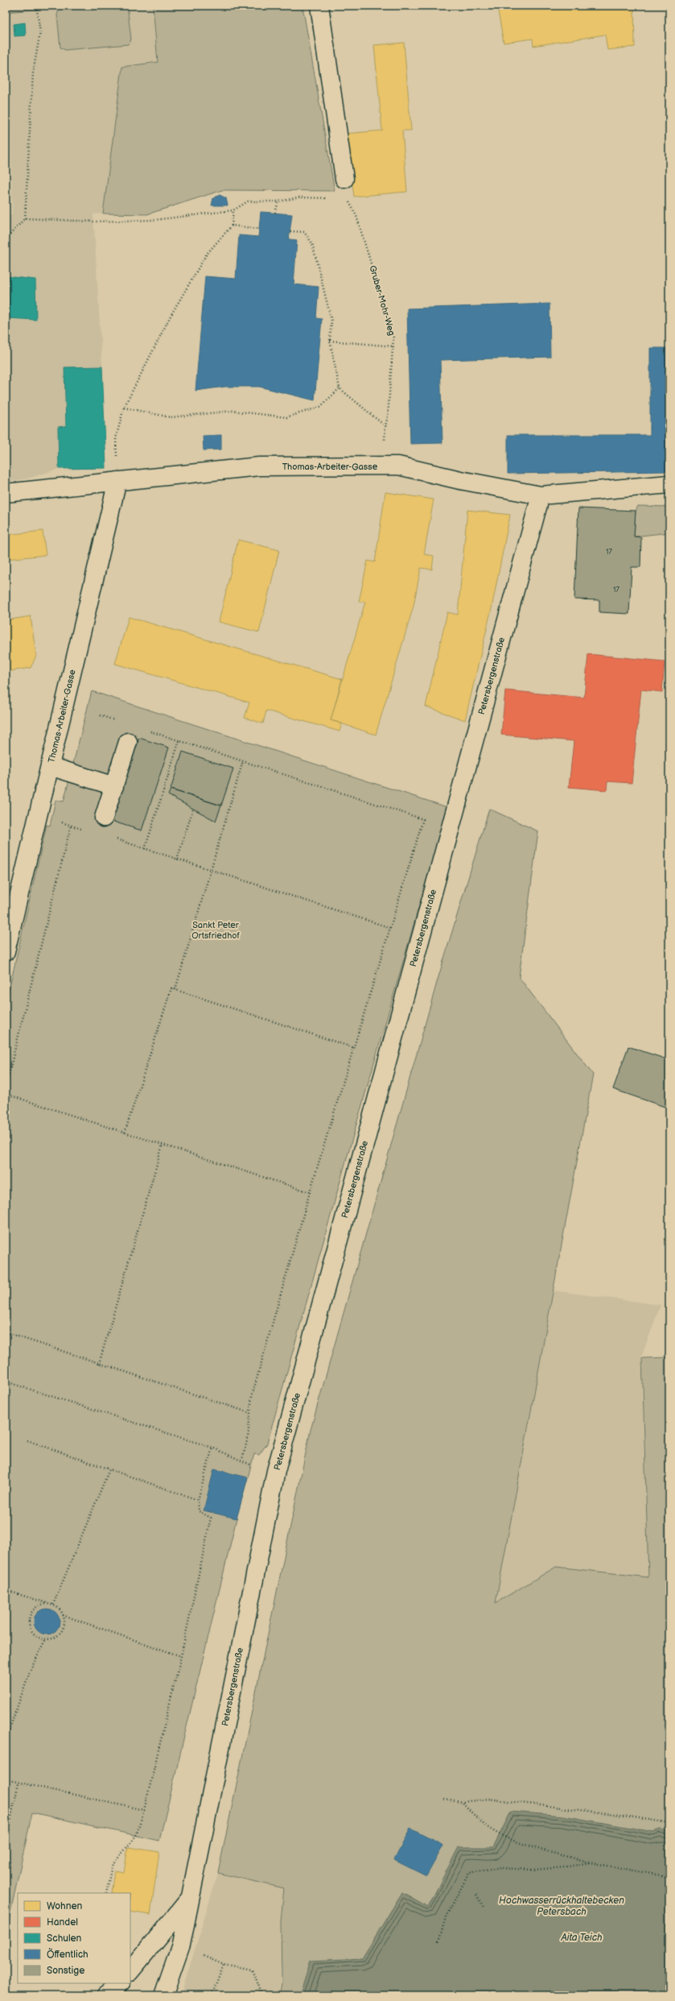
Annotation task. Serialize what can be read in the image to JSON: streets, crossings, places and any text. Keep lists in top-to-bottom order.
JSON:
{
  "streets": {
    "street": ["Thomas-Arbeiter-Gasse", "Petersbergenstraße"],
    "path": ["Gruber-Mohr-Weg"]
  },
  "crossings": [
    ["Thomas-Arbeiter-Gasse", "Petersbergenstraße"]
  ],
  "water": ["Hochwasserrückhaltebecken Petersbach", "Aita Teich"],
  "parks": ["Sankt Peter Ortsfriedhof"],
  "house_numbers": ["17", "17"],
  "legend": [
    "Wohnen",
    "Handel",
    "Schulen",
    "Öffentlich",
    "Sonstige"
  ]
}
